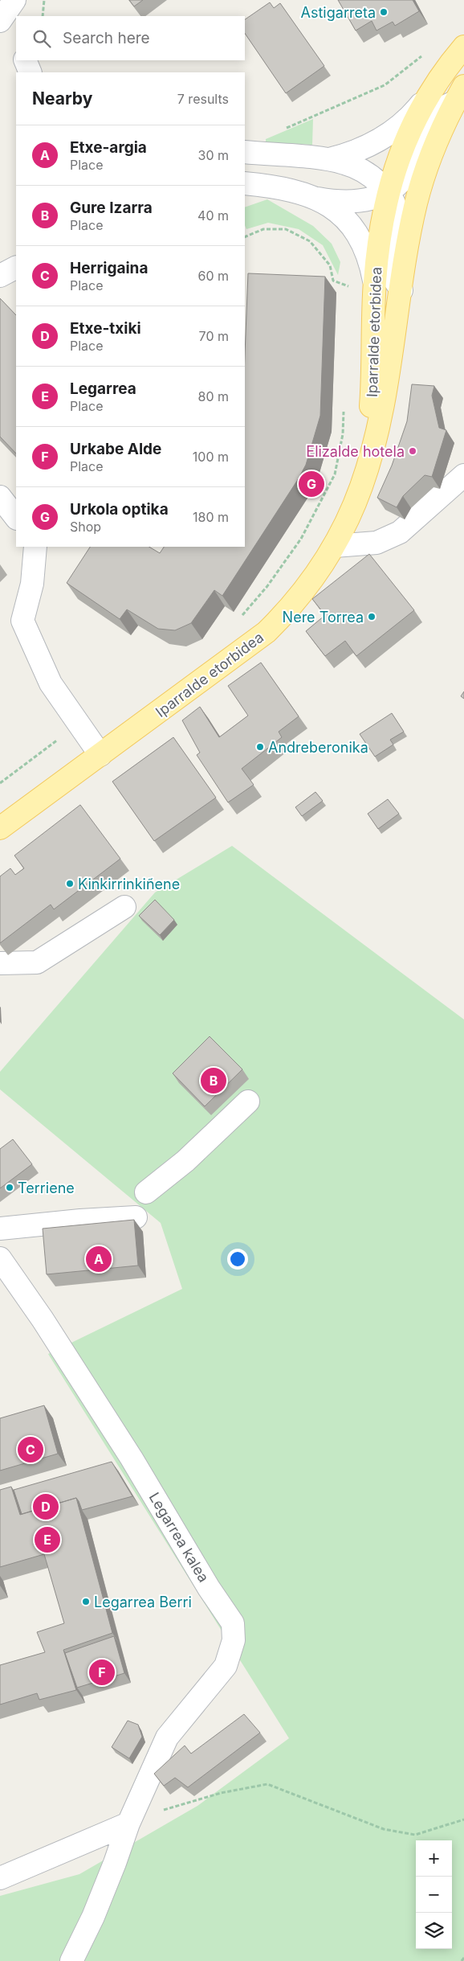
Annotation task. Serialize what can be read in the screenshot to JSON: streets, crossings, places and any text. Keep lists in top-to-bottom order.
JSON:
{
  "streets": {
    "main road": ["Iparralde etorbidea"],
    "street": ["Legarrea kalea"]
  },
  "places": [
    "Astigarreta",
    "Elizalde hotela",
    "Nere Torrea",
    "Andreberonika",
    "Kinkirrinkiñene",
    "Terriene",
    "Legarrea Berri"
  ],
  "page": {
    "search": "Search here",
    "heading": ["Nearby", "7 results"],
    "list": [
      {
        "mark": "A",
        "name": "Etxe-argia",
        "note": "Place",
        "value": "30 m"
      },
      {
        "mark": "B",
        "name": "Gure Izarra",
        "note": "Place",
        "value": "40 m"
      },
      {
        "mark": "C",
        "name": "Herrigaina",
        "note": "Place",
        "value": "60 m"
      },
      {
        "mark": "D",
        "name": "Etxe-txiki",
        "note": "Place",
        "value": "70 m"
      },
      {
        "mark": "E",
        "name": "Legarrea",
        "note": "Place",
        "value": "80 m"
      },
      {
        "mark": "F",
        "name": "Urkabe Alde",
        "note": "Place",
        "value": "100 m"
      },
      {
        "mark": "G",
        "name": "Urkola optika",
        "note": "Shop",
        "value": "180 m"
      }
    ],
    "pins": [
      "G",
      "B",
      "A",
      "C",
      "D",
      "E",
      "F"
    ],
    "map_buttons": ["+", "−"]
  }
}
